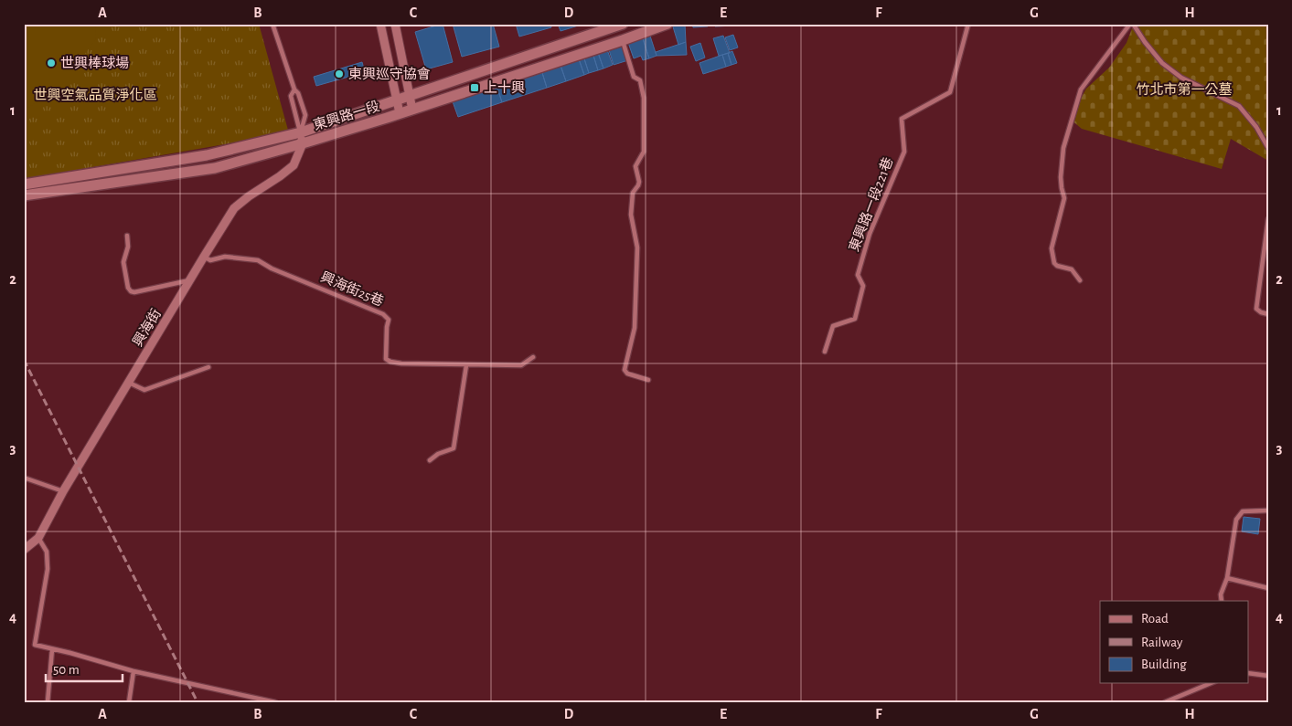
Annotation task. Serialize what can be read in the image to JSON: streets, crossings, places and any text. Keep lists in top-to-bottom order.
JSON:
{
  "streets": {
    "street": ["東興路一段", "興海街"],
    "lane": ["東興路一段221巷", "興海街25巷"]
  },
  "crossings": [
    ["東興路一段", "興海街"],
    ["興海街25巷", "興海街"]
  ],
  "parks": ["竹北市第一公墓", "世興空氣品質淨化區"],
  "places": {
    "other": ["世興棒球場", "東興巡守協會"],
    "transit": ["上十興"]
  },
  "legend": ["Road", "Railway", "Building"],
  "scale_bar": "50 m",
  "grid": {
    "columns": [
      "A",
      "B",
      "C",
      "D",
      "E",
      "F",
      "G",
      "H"
    ],
    "rows": [
      "1",
      "2",
      "3",
      "4"
    ]
  }
}
